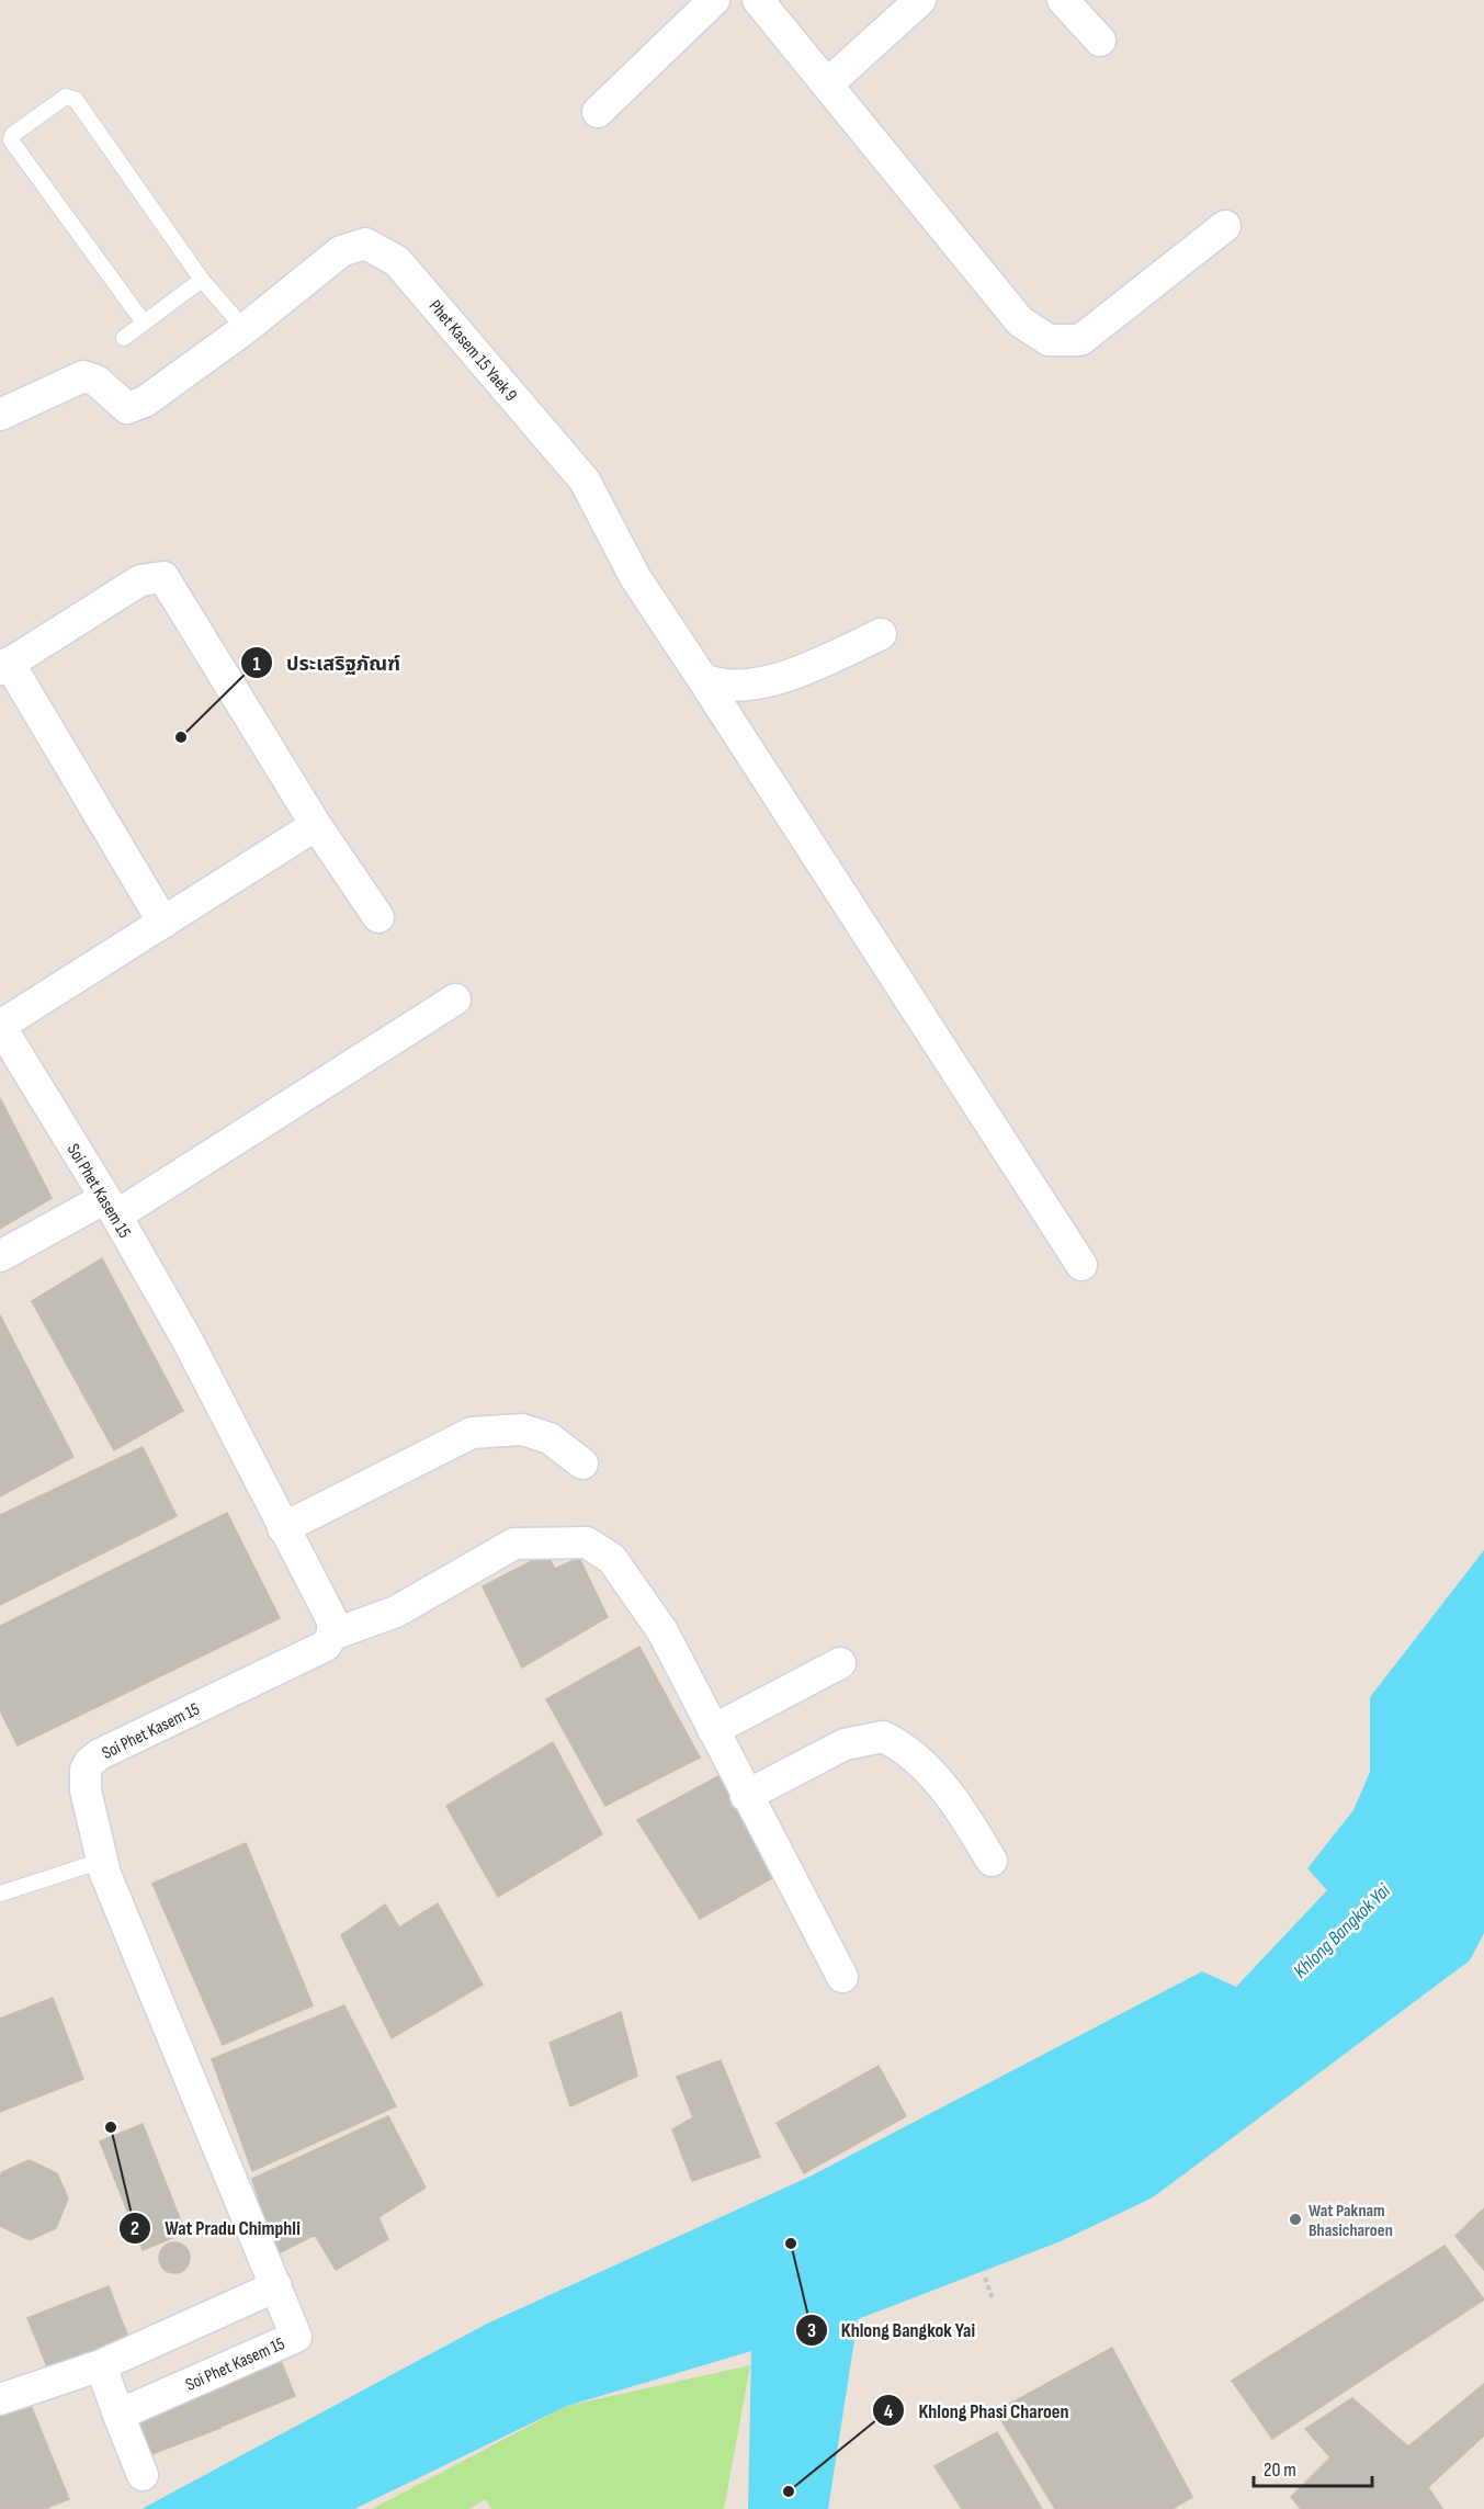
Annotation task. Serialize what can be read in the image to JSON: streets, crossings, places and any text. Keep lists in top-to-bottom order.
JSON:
{
  "streets": {
    "street": ["Phet Kasem 15 Yaek 9", "Soi Phet Kasem 15"]
  },
  "water": ["Khlong Bangkok Yai"],
  "places": [
    "ประเสริฐภัณฑ์",
    "Wat Pradu Chimphli",
    "Wat Paknam Bhasicharoen",
    "Khlong Bangkok Yai",
    "Khlong Phasi Charoen"
  ],
  "scale_bar": "20 m"
}
